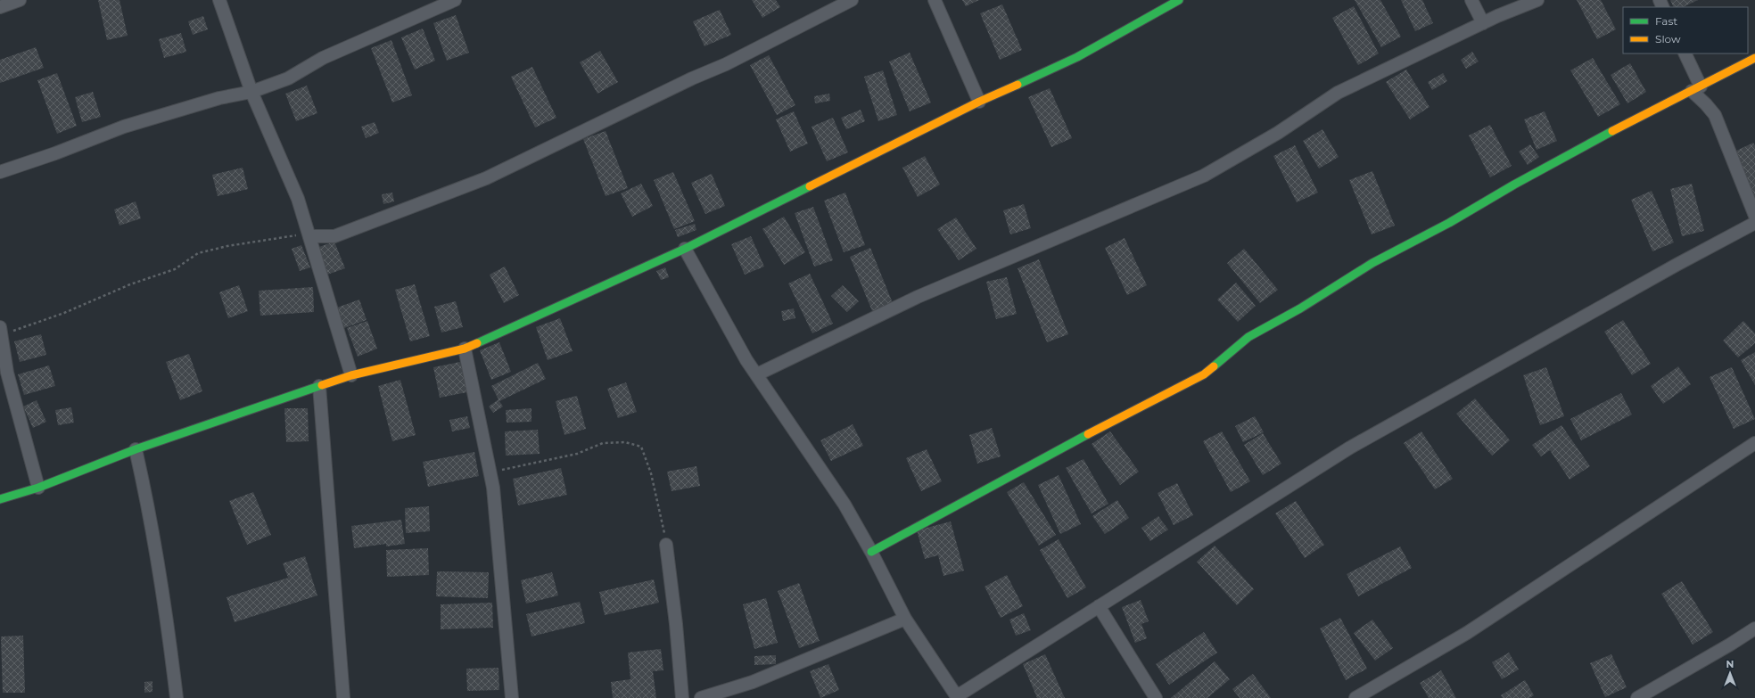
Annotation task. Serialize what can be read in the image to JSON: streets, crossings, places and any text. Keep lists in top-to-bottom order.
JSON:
{
  "legend": ["Fast", "Slow"],
  "north": "top"
}
